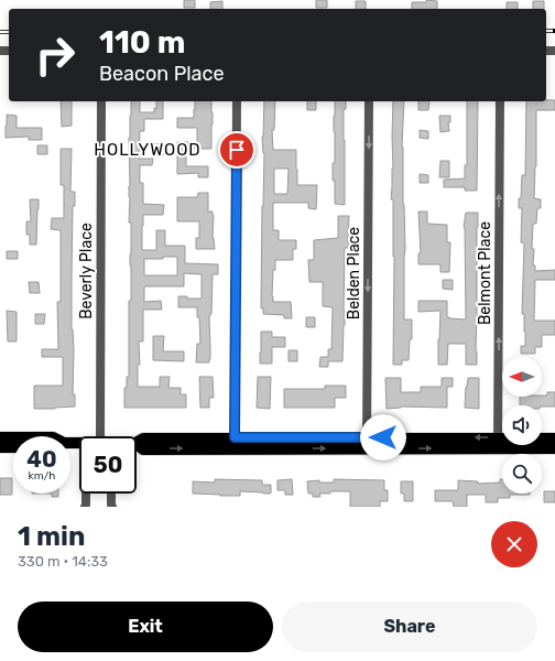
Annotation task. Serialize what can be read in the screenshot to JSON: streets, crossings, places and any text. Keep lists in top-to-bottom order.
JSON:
{
  "streets": {
    "street": ["Beverly Place", "Belden Place", "Belmont Place"]
  },
  "one_way": ["Belden Place", "Belmont Place"],
  "districts": ["HOLLYWOOD"],
  "north": "left",
  "page": {
    "turn": ["110 m", "Beacon Place"],
    "speed": "40 km/h",
    "limit": "50",
    "heading": ["1 min", "330 m · 14:33"],
    "buttons": ["Exit", "Share"]
  }
}
